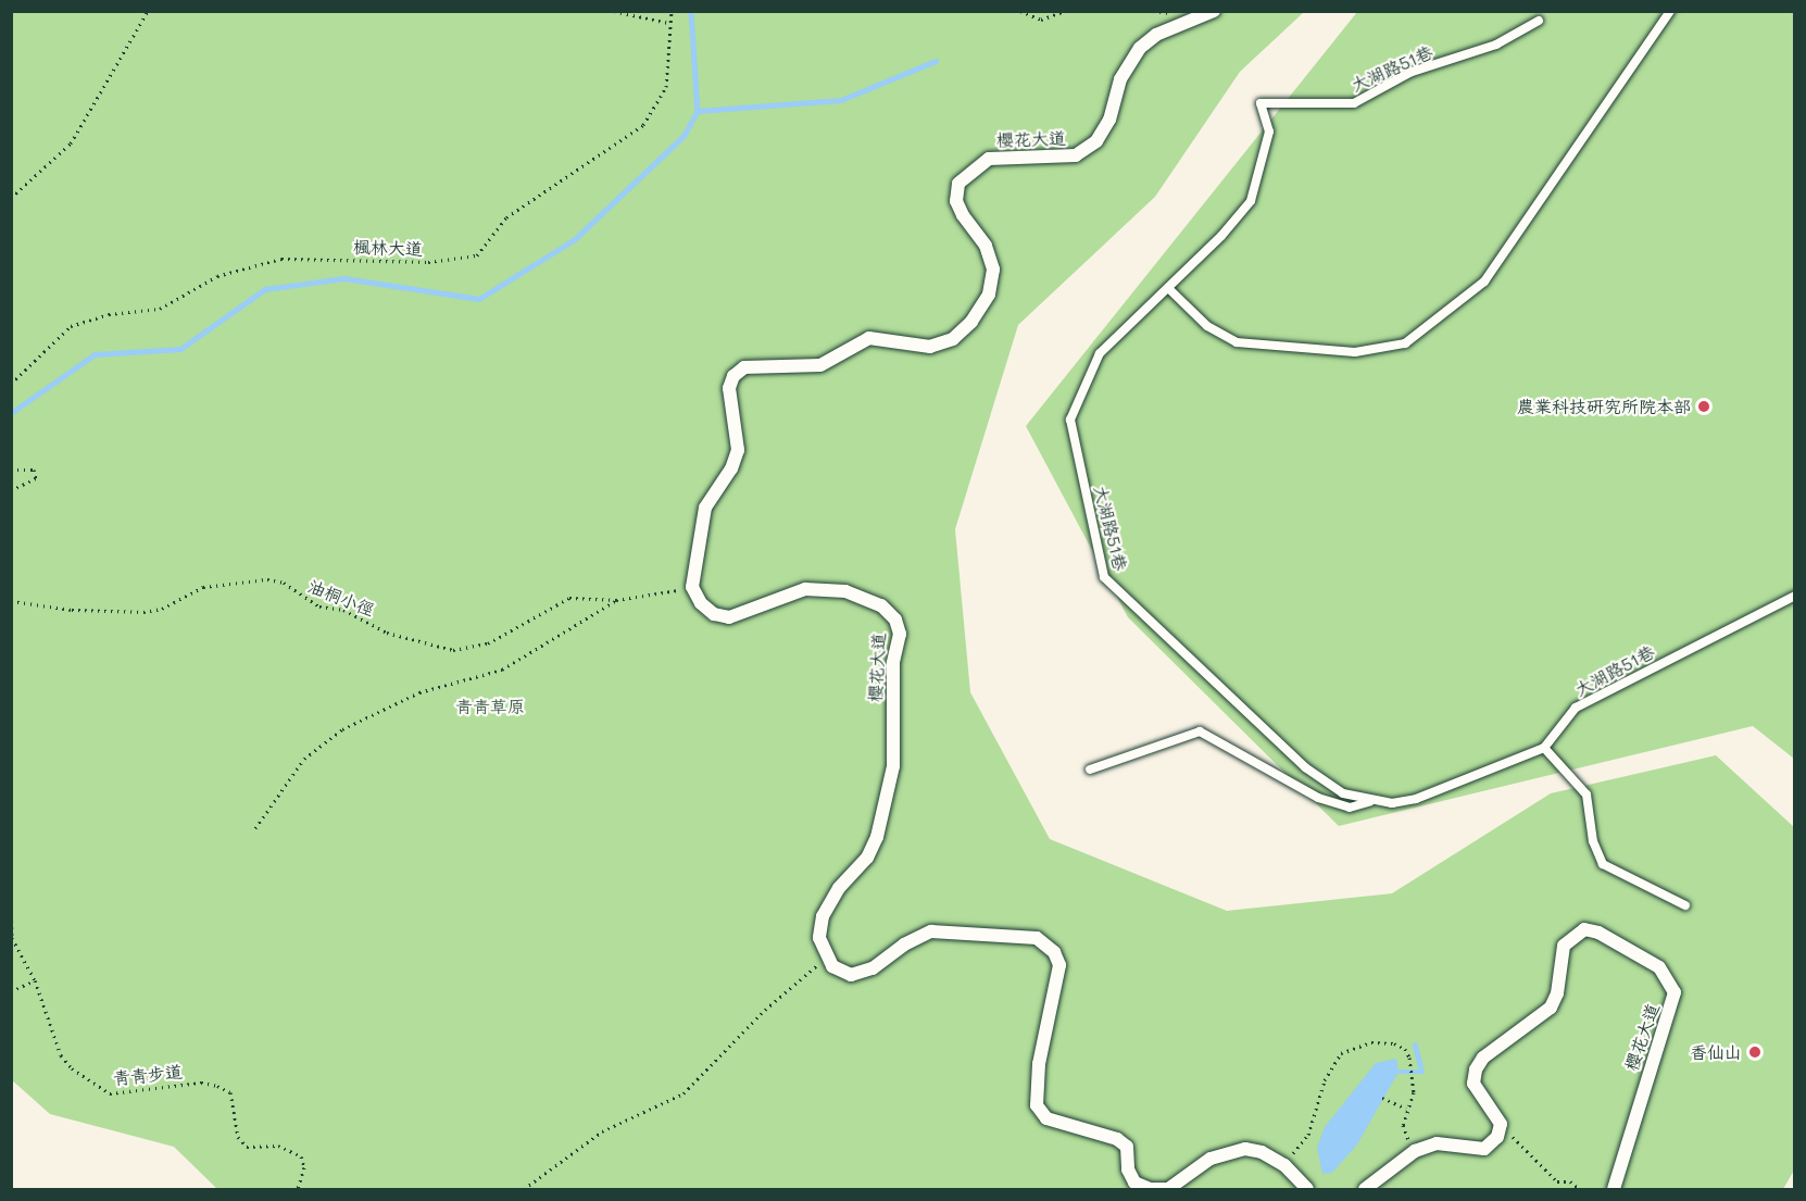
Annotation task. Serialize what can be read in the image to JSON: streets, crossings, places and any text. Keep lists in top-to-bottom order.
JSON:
{
  "streets": {
    "street": ["櫻花大道"],
    "lane": ["大湖路51巷"],
    "path": ["楓林大道", "油桐小徑", "青青步道"]
  },
  "crossings": [
    ["櫻花大道", "油桐小徑"]
  ],
  "parks": ["青青草原"],
  "places": ["農業科技研究所院本部", "香仙山"]
}
